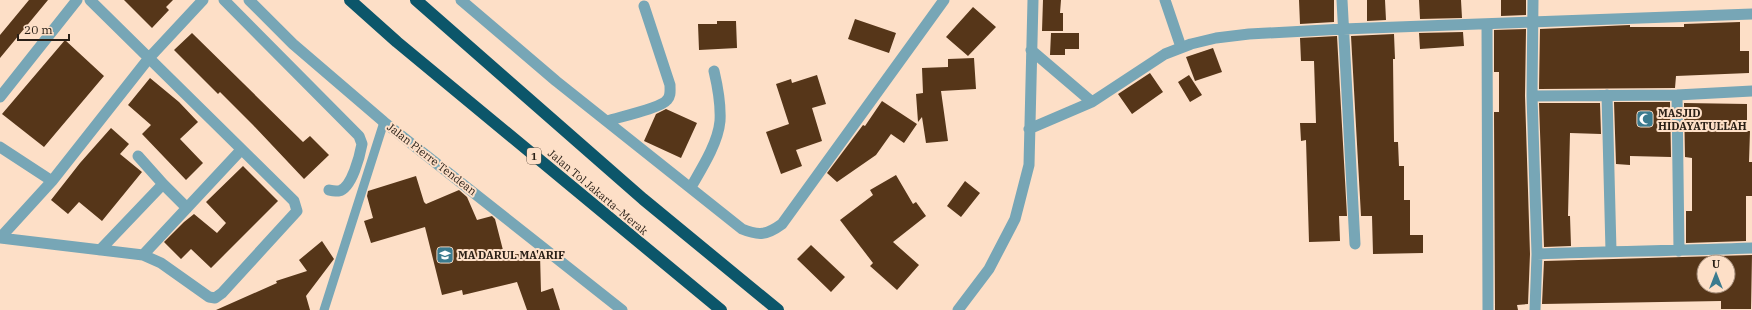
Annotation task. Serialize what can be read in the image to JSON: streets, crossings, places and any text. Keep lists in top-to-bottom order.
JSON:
{
  "streets": {
    "highway": ["1", "Jalan Tol Jakarta–Merak"],
    "street": ["Jalan Pierre Tendean"]
  },
  "places": {
    "mosque": ["MASJID HIDAYATULLAH"],
    "school or university": ["MA DARUL MA'ARIF"]
  },
  "scale_bar": "20 m",
  "north": "top"
}
